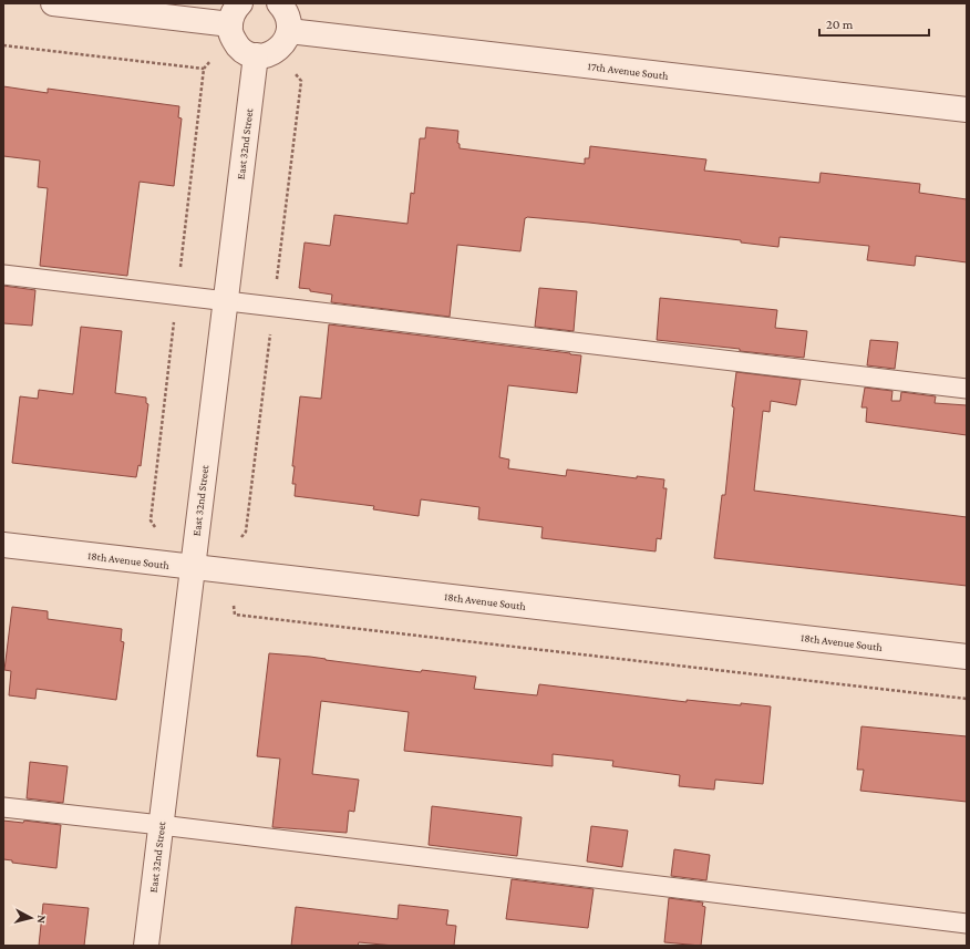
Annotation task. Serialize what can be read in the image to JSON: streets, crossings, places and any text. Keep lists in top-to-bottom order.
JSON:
{
  "streets": {
    "street": ["17th Avenue South", "East 32nd Street", "18th Avenue South"]
  },
  "crossings": [
    ["East 32nd Street", "18th Avenue South"]
  ],
  "scale_bar": "20 m",
  "north": "right"
}
